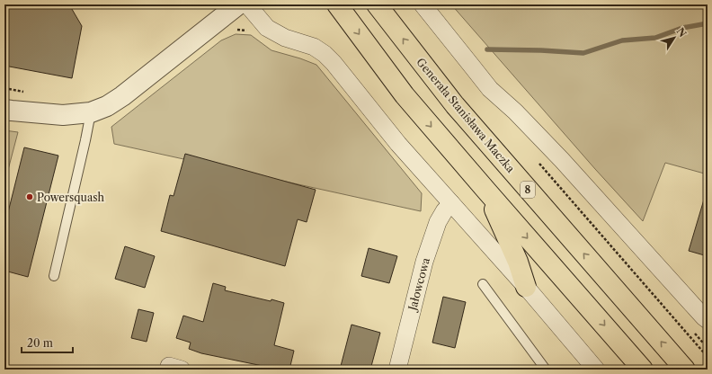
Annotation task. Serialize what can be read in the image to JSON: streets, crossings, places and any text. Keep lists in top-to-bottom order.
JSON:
{
  "streets": {
    "highway": ["Generała Stanisława Maczka", "8"],
    "street": ["Jałowcowa"]
  },
  "places": ["Powersquash"],
  "scale_bar": "20 m",
  "north": "top right"
}
